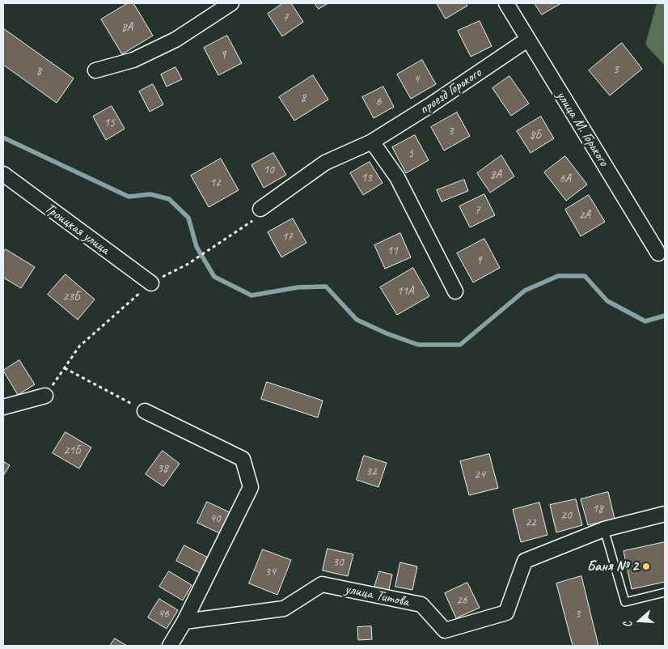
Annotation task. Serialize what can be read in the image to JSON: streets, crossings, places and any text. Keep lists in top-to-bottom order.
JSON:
{
  "streets": {
    "street": [
      "проезд Горького",
      "улица М. Горького",
      "Троицкая улица",
      "улица Титова"
    ]
  },
  "crossings": [
    ["проезд Горького", "улица М. Горького"]
  ],
  "places": ["Баня № 2"],
  "house_numbers": [
    "7",
    "8А",
    "9",
    "3",
    "8",
    "4",
    "8",
    "6",
    "15",
    "3",
    "8Б",
    "5",
    "10",
    "8А",
    "13",
    "6А",
    "12",
    "7",
    "2А",
    "17",
    "11",
    "9",
    "11А",
    "23Б",
    "21Б",
    "38",
    "32",
    "24",
    "18",
    "20",
    "40",
    "22",
    "30",
    "34",
    "26",
    "46",
    "3"
  ],
  "north": "left"
}
